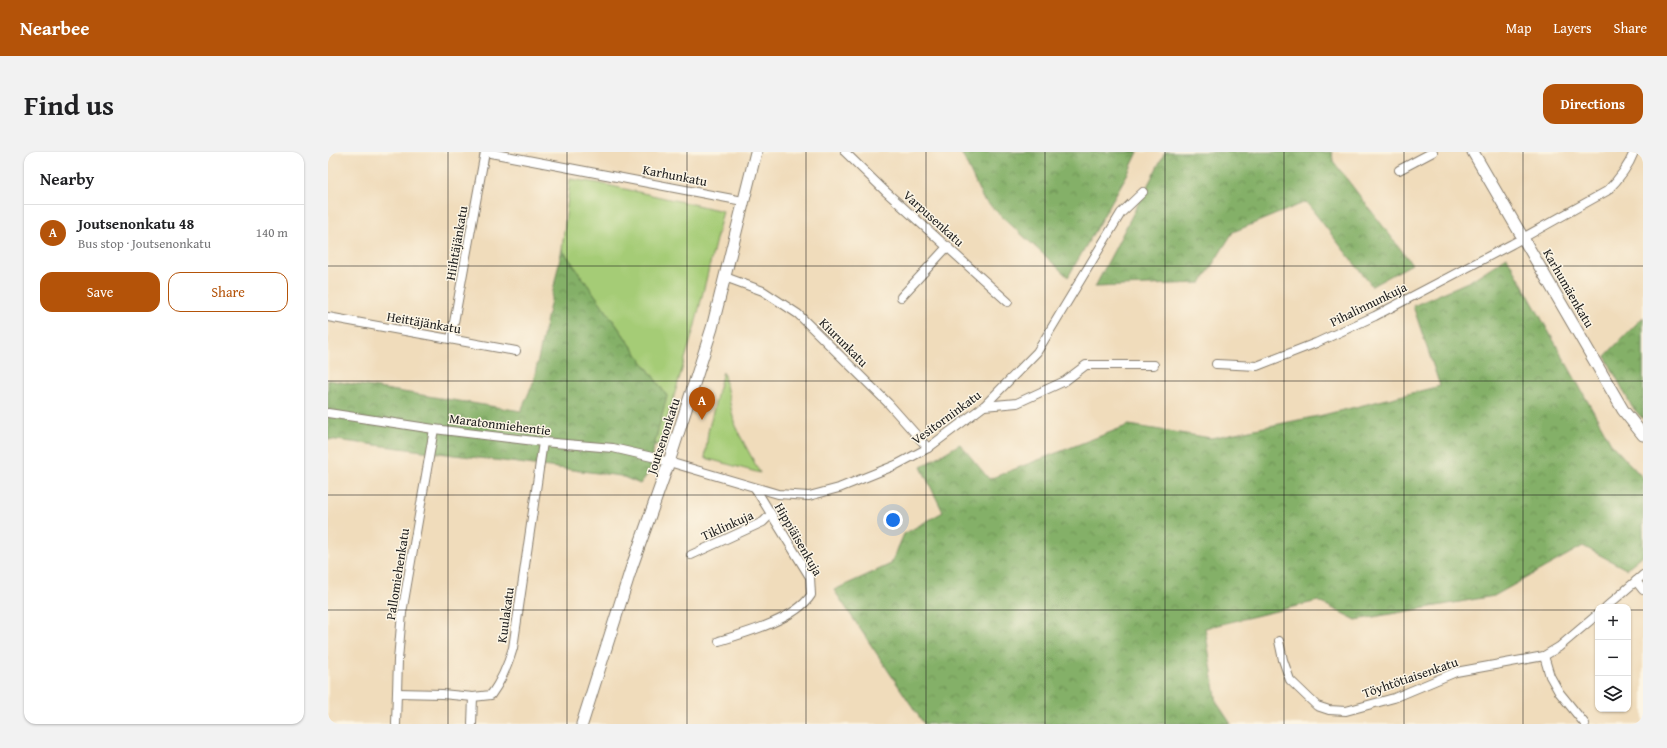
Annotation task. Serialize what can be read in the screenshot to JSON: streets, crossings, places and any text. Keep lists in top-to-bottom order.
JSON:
{
  "streets": {
    "main road": ["Karhumäenkatu", "Joutsenonkatu"],
    "street": [
      "Karhunkatu",
      "Varpusenkatu",
      "Hiihtäjänkatu",
      "Pihalinnunkuja",
      "Heittäjänkatu",
      "Kiurunkatu",
      "Vesitorninkatu",
      "Maratonmiehentie",
      "Tiklinkuja",
      "Hippiäisenkuja",
      "Pallomiehenkatu",
      "Kuulakatu",
      "Töyhtötiaisenkatu"
    ]
  },
  "crossings": [
    ["Karhunkatu", "Hiihtäjänkatu"],
    ["Karhunkatu", "Joutsenonkatu"],
    ["Hiihtäjänkatu", "Heittäjänkatu"],
    ["Karhumäenkatu", "Pihalinnunkuja"],
    ["Kiurunkatu", "Vesitorninkatu"],
    ["Kiurunkatu", "Joutsenonkatu"],
    ["Vesitorninkatu", "Maratonmiehentie"],
    ["Vesitorninkatu", "Joutsenonkatu"],
    ["Vesitorninkatu", "Hippiäisenkuja"],
    ["Maratonmiehentie", "Joutsenonkatu"],
    ["Maratonmiehentie", "Pallomiehenkatu"],
    ["Maratonmiehentie", "Kuulakatu"],
    ["Tiklinkuja", "Hippiäisenkuja"],
    ["Pallomiehenkatu", "Kuulakatu"]
  ],
  "page": {
    "header": "Nearbee",
    "nav": ["Map", "Layers", "Share"],
    "title": "Find us",
    "buttons": [
      "Directions",
      ["Save", "Share"]
    ],
    "heading": "Nearby",
    "list": [
      {
        "mark": "A",
        "name": "Joutsenonkatu 48",
        "note": "Bus stop · Joutsenonkatu",
        "value": "140 m"
      }
    ],
    "pins": "A",
    "map_buttons": ["+", "−"]
  }
}
